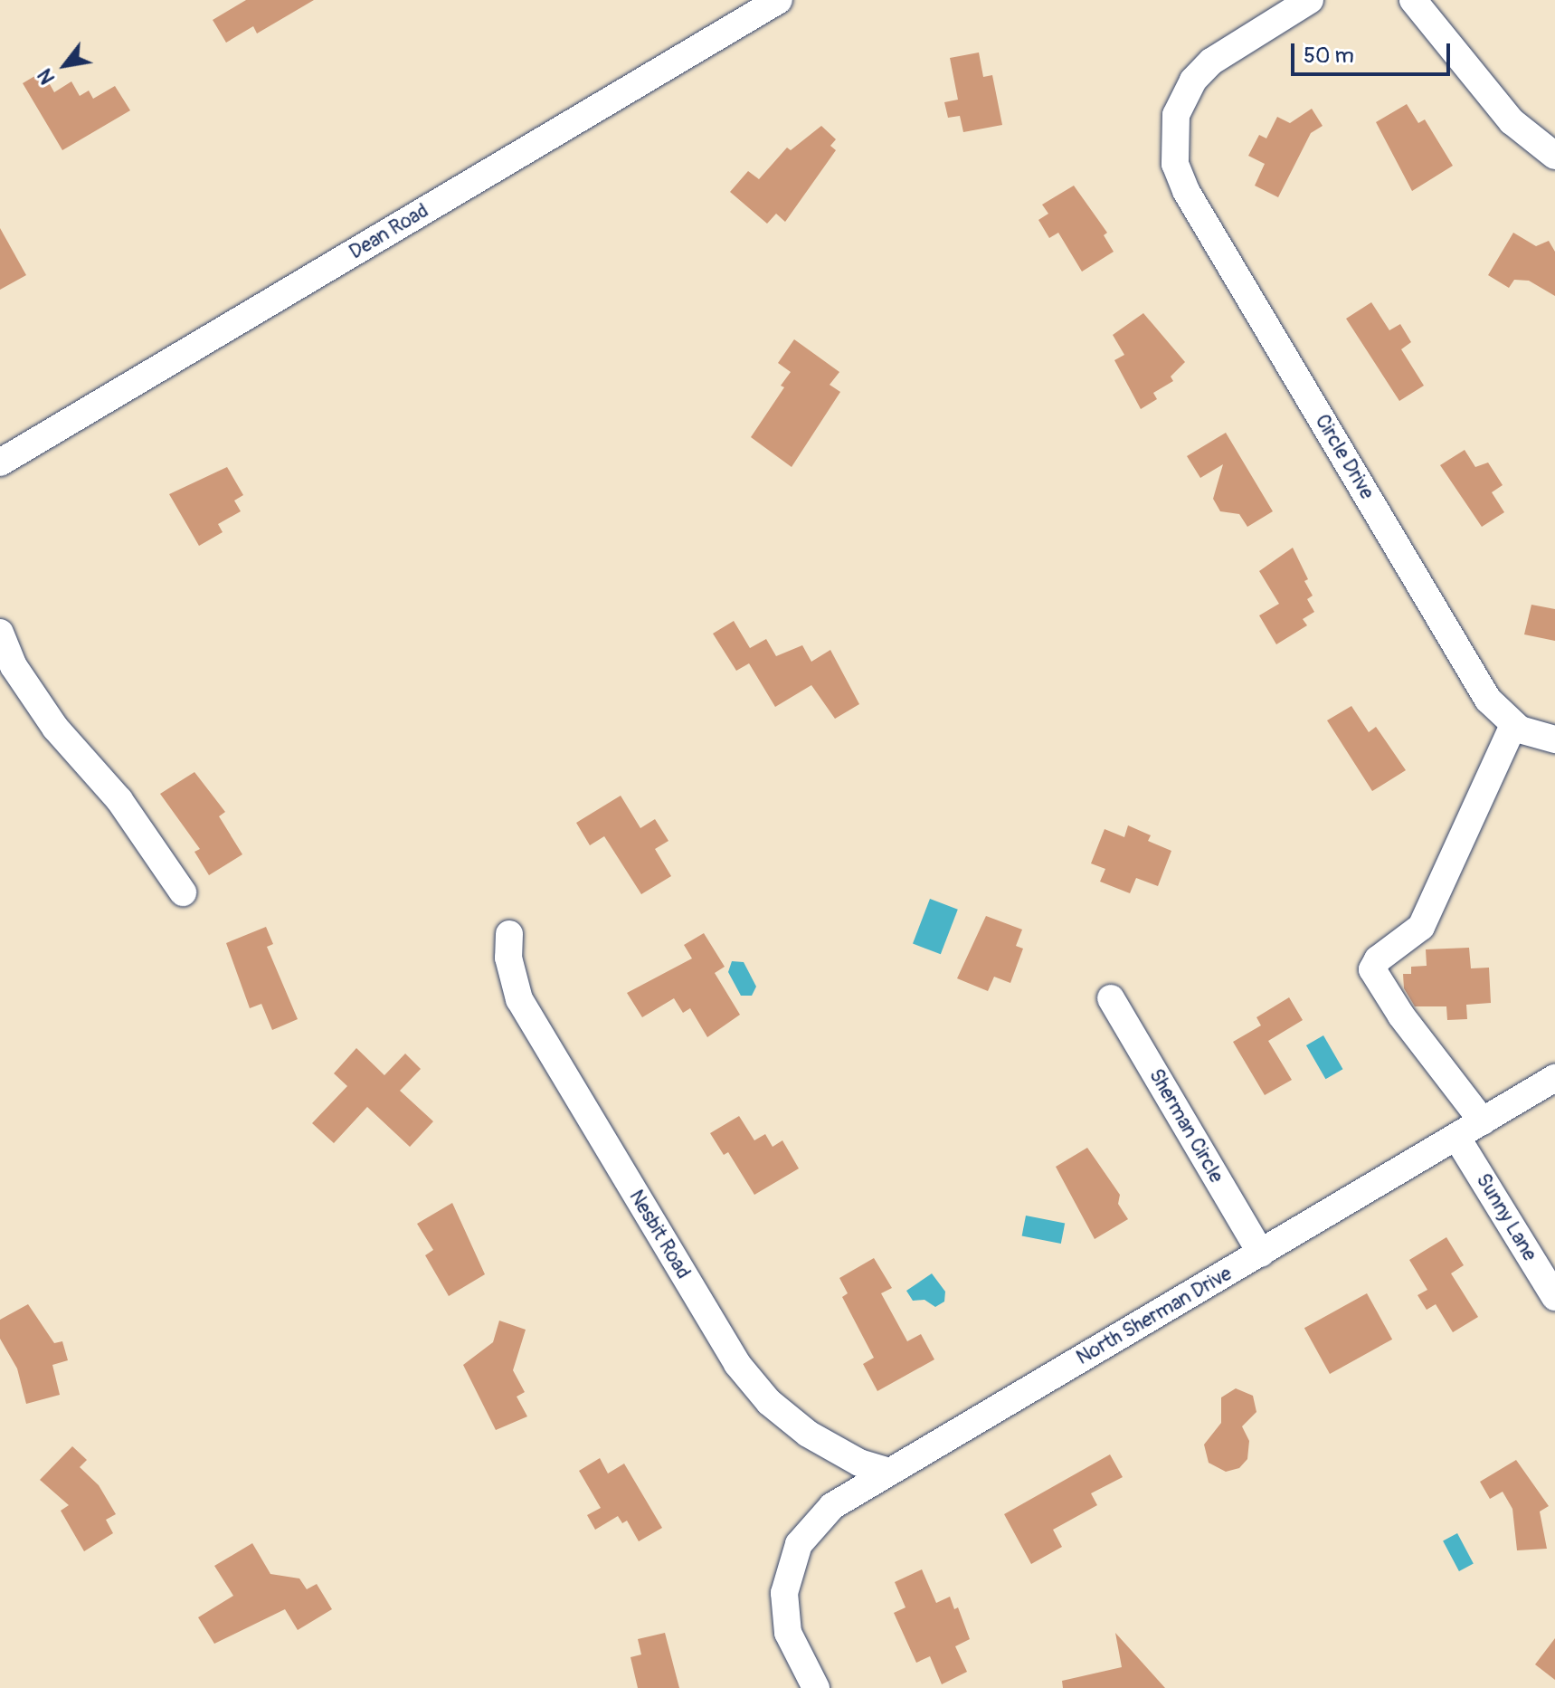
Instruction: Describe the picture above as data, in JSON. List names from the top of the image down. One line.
{"streets":{"street":["Dean Road","Circle Drive","Sherman Circle","Sunny Lane","Nesbit Road","North Sherman Drive"]},"crossings":[["Sherman Circle","North Sherman Drive"],["Sunny Lane","North Sherman Drive"],["Nesbit Road","North Sherman Drive"]],"scale_bar":"50 m","north":"bottom left"}
